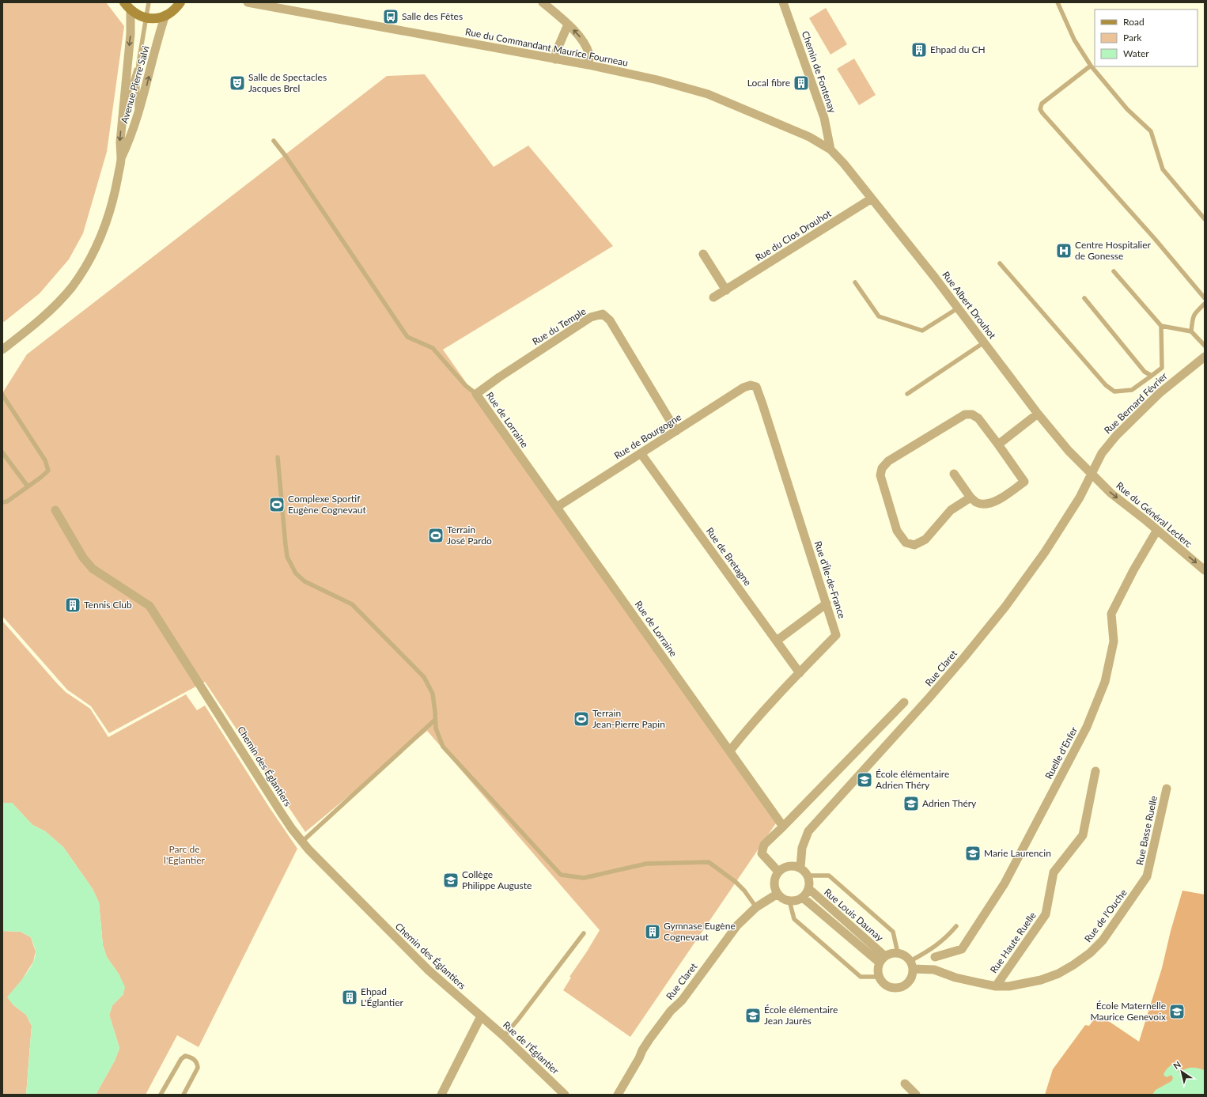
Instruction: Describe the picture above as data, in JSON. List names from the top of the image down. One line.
{"streets":{"street":["Rue du Commandant Maurice Fourneau","Chemin de Fontenay","Avenue Pierre Salvi","Rue du Clos Drouhot","Rue Albert Drouhot","Rue du Temple","Rue Bernard Février","Rue de Lorraine","Rue de Bourgogne","Rue du Général Leclerc","Rue de Bretagne","Rue d'Île-de-France","Rue Claret","Ruelle d'Enfer","Chemin des Églantiers","Rue Basse Ruelle","Rue Louis Daunay","Rue de l'Ouche","Rue Haute Ruelle","Rue de l'Églantier"]},"crossings":[["Rue du Commandant Maurice Fourneau","Chemin de Fontenay"],["Rue du Commandant Maurice Fourneau","Rue Albert Drouhot"],["Chemin de Fontenay","Rue Albert Drouhot"],["Rue du Clos Drouhot","Rue Albert Drouhot"],["Rue Albert Drouhot","Rue Bernard Février"],["Rue Albert Drouhot","Rue du Général Leclerc"],["Rue Albert Drouhot","Rue Claret"],["Rue du Temple","Rue de Lorraine"],["Rue du Temple","Rue de Bourgogne"],["Rue Bernard Février","Rue du Général Leclerc"],["Rue Bernard Février","Rue Claret"],["Rue de Lorraine","Rue de Bourgogne"],["Rue de Lorraine","Rue d'Île-de-France"],["Rue de Bourgogne","Rue de Bretagne"],["Rue de Bourgogne","Rue d'Île-de-France"],["Rue du Général Leclerc","Rue Claret"],["Rue du Général Leclerc","Ruelle d'Enfer"],["Rue de Bretagne","Rue d'Île-de-France"],["Rue Claret","Rue Louis Daunay"],["Chemin des Églantiers","Rue de l'Églantier"],["Rue Basse Ruelle","Rue de l'Ouche"],["Rue Louis Daunay","Rue de l'Ouche"],["Rue de l'Ouche","Rue Haute Ruelle"]],"one_way":["Rue du Général Leclerc"],"parks":["Parc de l'Eglantier"],"places":{"bus stop":["Salle des Fêtes"],"building":["Ehpad du CH","Local fibre","Tennis Club","Gymnase Eugène Cognevaut","Ehpad L'Églantier"],"theatre":["Salle de Spectacles Jacques Brel"],"hospital":["Centre Hospitalier de Gonesse"],"sports":["Complexe Sportif Eugène Cognevaut","Terrain José Pardo","Terrain Jean-Pierre Papin"],"school or university":["École élémentaire Adrien Théry","Adrien Théry","Marie Laurencin","Collège Philippe Auguste","École Maternelle Maurice Genevoix","École élémentaire Jean Jaurès"]},"legend":["Road","Park","Water"],"north":"top left"}
